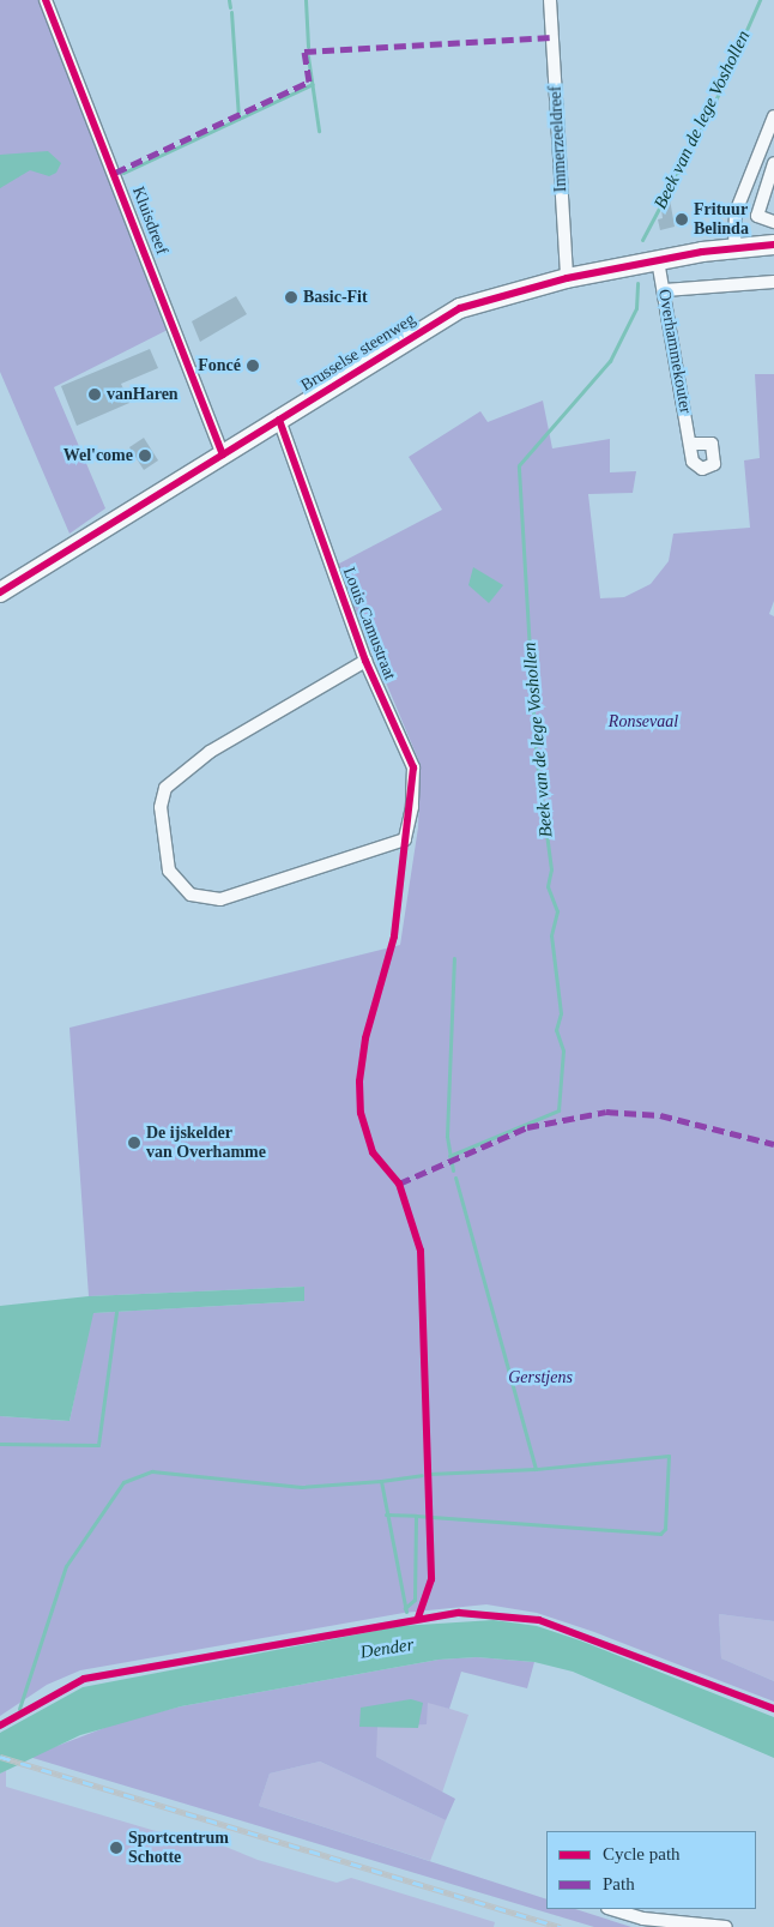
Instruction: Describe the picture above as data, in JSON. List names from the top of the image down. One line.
{"streets":{"main road":["Brusselse steenweg"],"street":["Immerzeeldreef","Kluisdreef","Overhammekouter","Louis Camustraat"]},"crossings":[["Immerzeeldreef","Brusselse steenweg"],["Kluisdreef","Brusselse steenweg"],["Overhammekouter","Brusselse steenweg"],["Brusselse steenweg","Louis Camustraat"]],"water":["Beek van de lege Voshollen","Dender"],"parks":["Ronsevaal","Gerstjens"],"places":["Frituur Belinda","Basic-Fit","Foncé","vanHaren","Wel'come","De ijskelder van Overhamme","Sportcentrum Schotte"],"legend":["Cycle path","Path"]}
